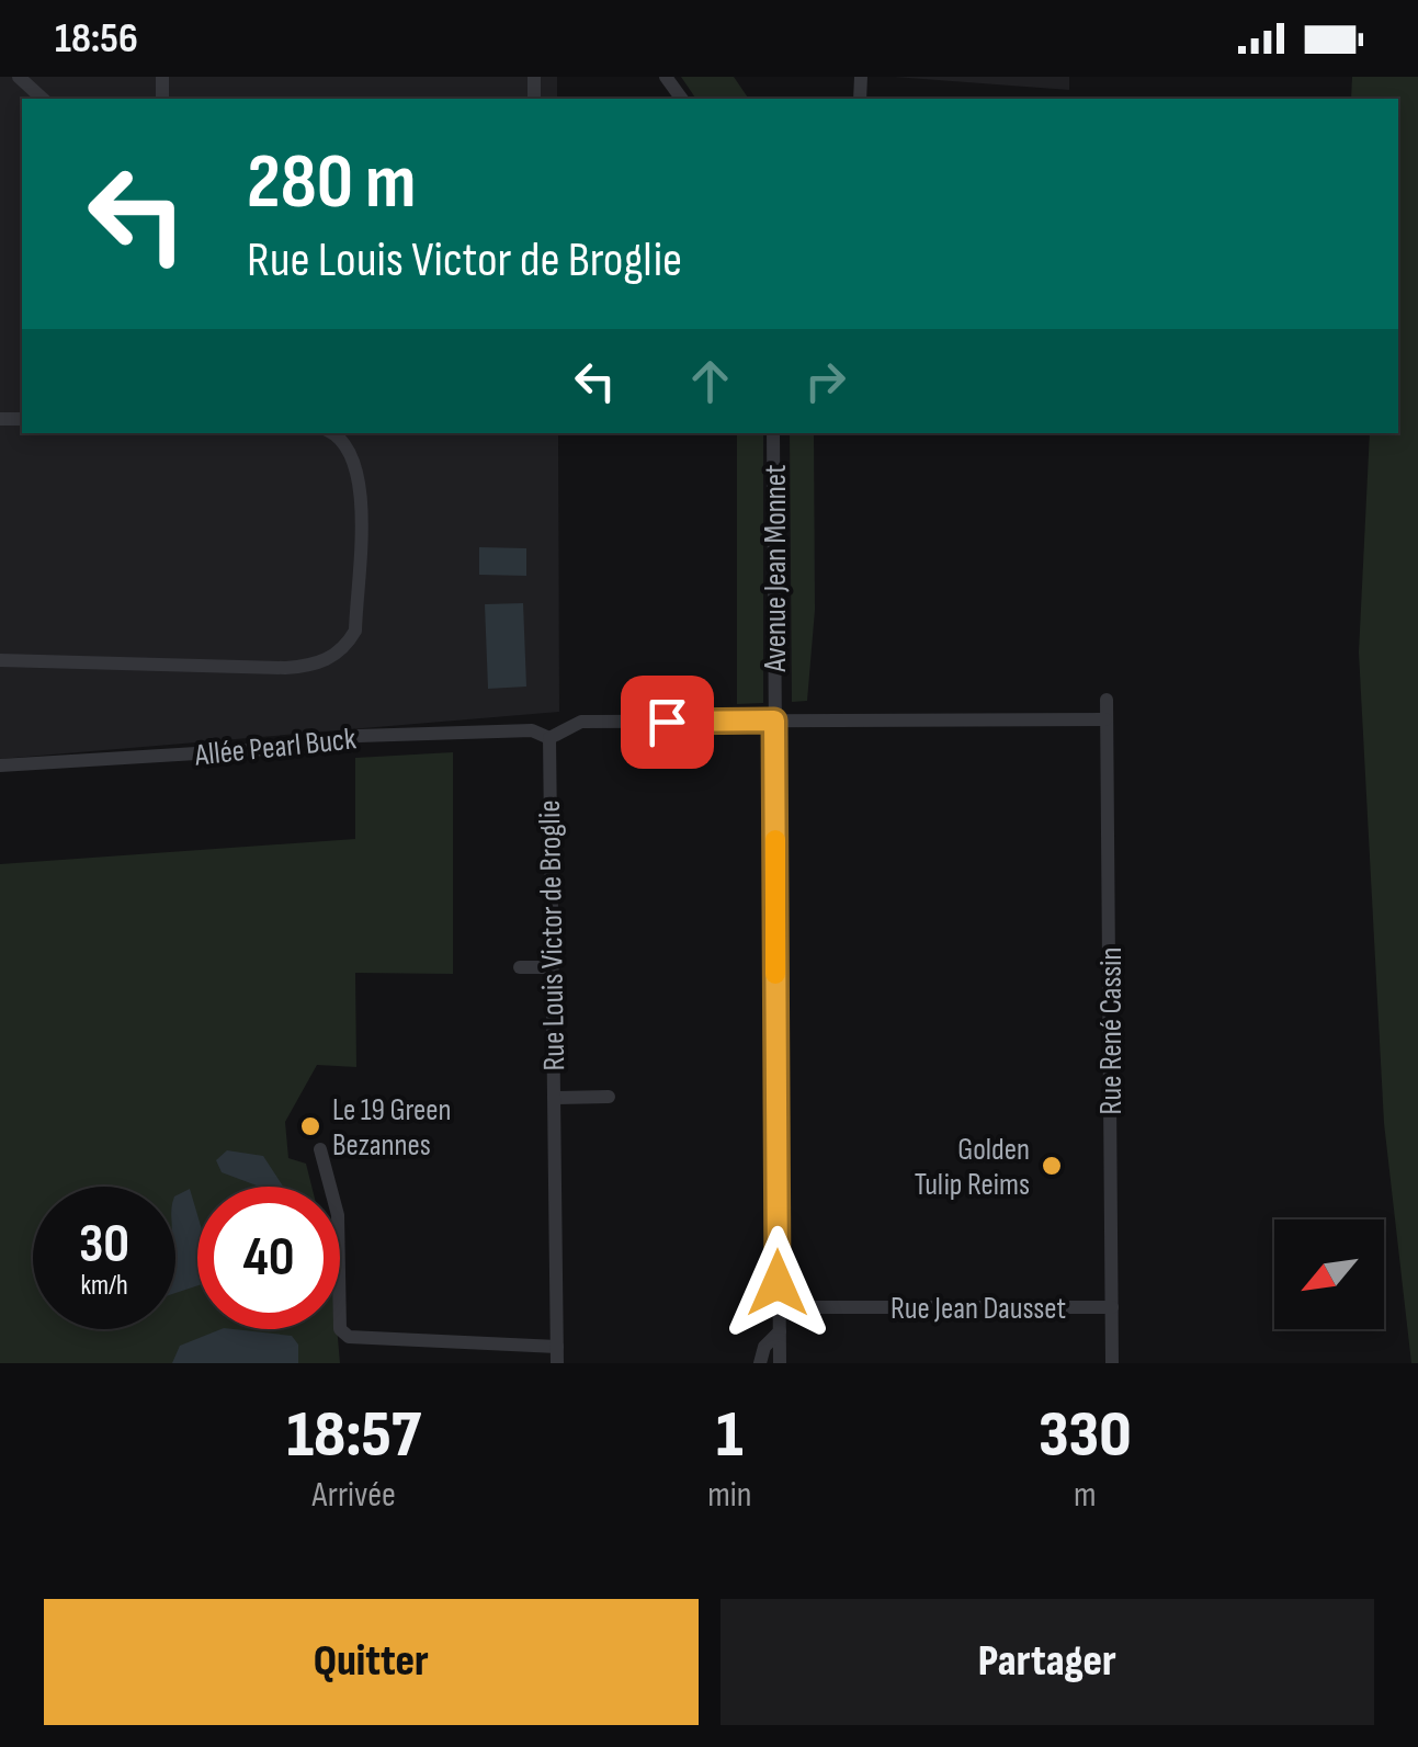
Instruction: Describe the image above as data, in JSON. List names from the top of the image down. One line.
{"streets":{"street":["Avenue Jean Monnet","Allée Pearl Buck","Rue Louis Victor de Broglie","Rue René Cassin","Rue Jean Dausset"]},"crossings":[["Avenue Jean Monnet","Rue Jean Dausset"],["Allée Pearl Buck","Rue Louis Victor de Broglie"],["Rue René Cassin","Rue Jean Dausset"]],"places":["Le 19 Green Bezannes","Golden Tulip Reims"],"north":"bottom left","page":{"status":"18:56","turn":["280 m","Rue Louis Victor de Broglie"],"speed":"30 km/h","limit":"40","eta":["18:57","Arrivée","1","min","330","m"],"buttons":["Quitter","Partager"]}}
